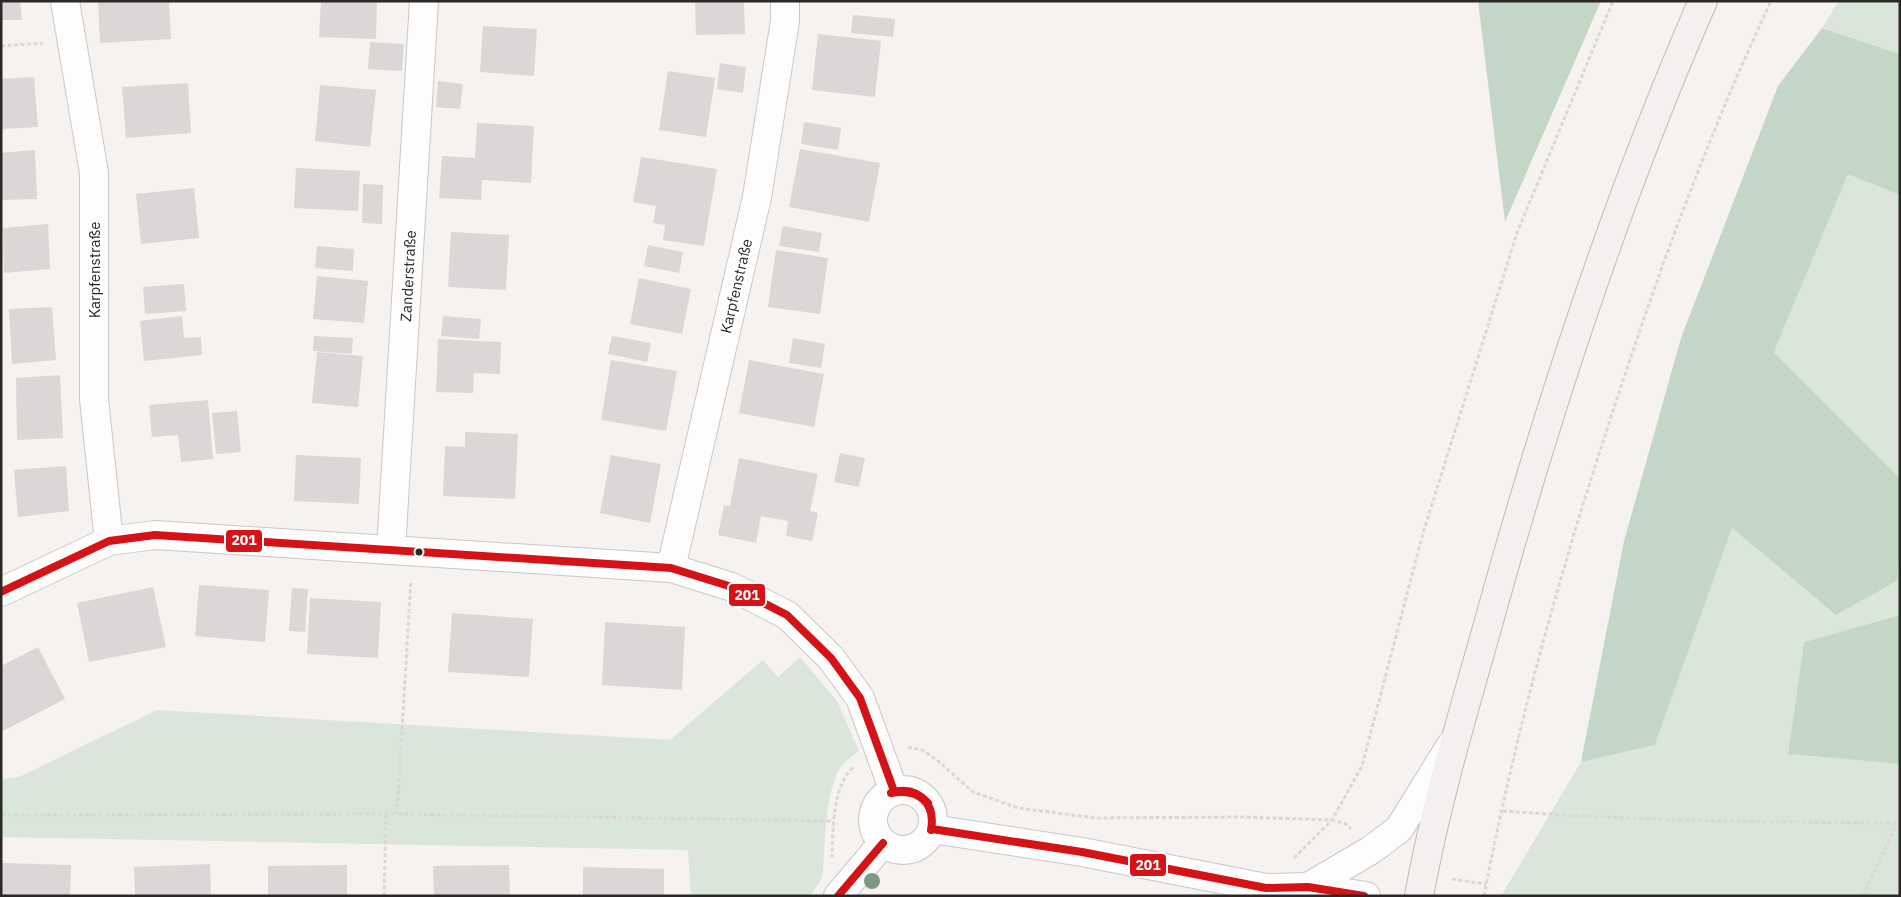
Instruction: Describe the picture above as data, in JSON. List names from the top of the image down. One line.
{"streets":{"street":["Karpfenstraße","Zanderstraße"]},"lines":["transit line 201"]}
